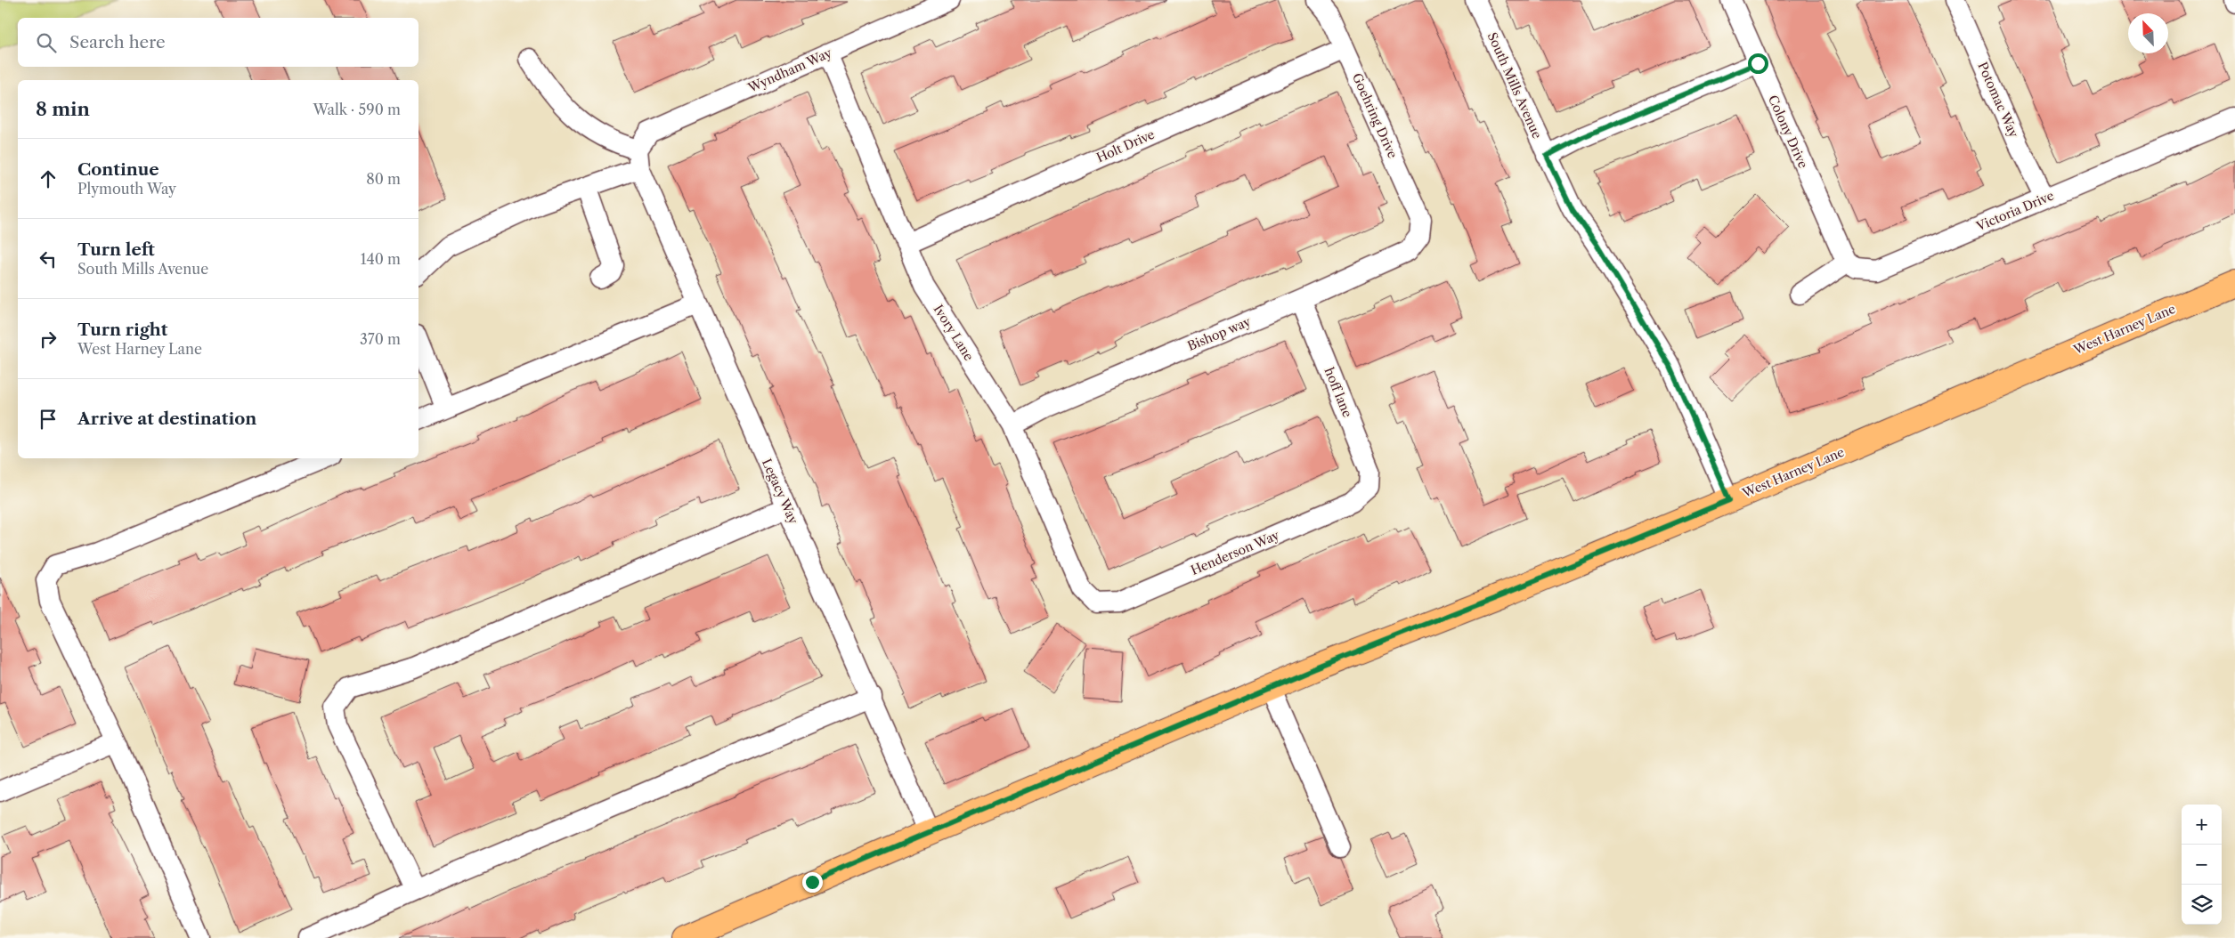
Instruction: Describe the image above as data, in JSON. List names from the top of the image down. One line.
{"streets":{"main road":["West Harney Lane"],"street":["Wyndham Way","South Mills Avenue","Potomac Way","Goehring Drive","Colony Drive","Holt Drive","Victoria Drive","Ivory Lane","Bishop way","hoff lane","Legacy Way","Henderson Way"]},"crossings":[["Wyndham Way","Ivory Lane"],["Wyndham Way","Legacy Way"],["South Mills Avenue","West Harney Lane"],["Potomac Way","Victoria Drive"],["Goehring Drive","Holt Drive"],["Goehring Drive","Bishop way"],["Colony Drive","Victoria Drive"],["Holt Drive","Ivory Lane"],["West Harney Lane","Legacy Way"],["Ivory Lane","Bishop way"],["Ivory Lane","Henderson Way"],["Bishop way","hoff lane"],["hoff lane","Henderson Way"]],"north":"top left","page":{"search":"Search here","heading":["8 min","Walk · 590 m"],"list":[["Continue","Plymouth Way","80 m"],["Turn left","South Mills Avenue","140 m"],["Turn right","West Harney Lane","370 m"],"Arrive at destination"],"map_buttons":["+","−"]}}
